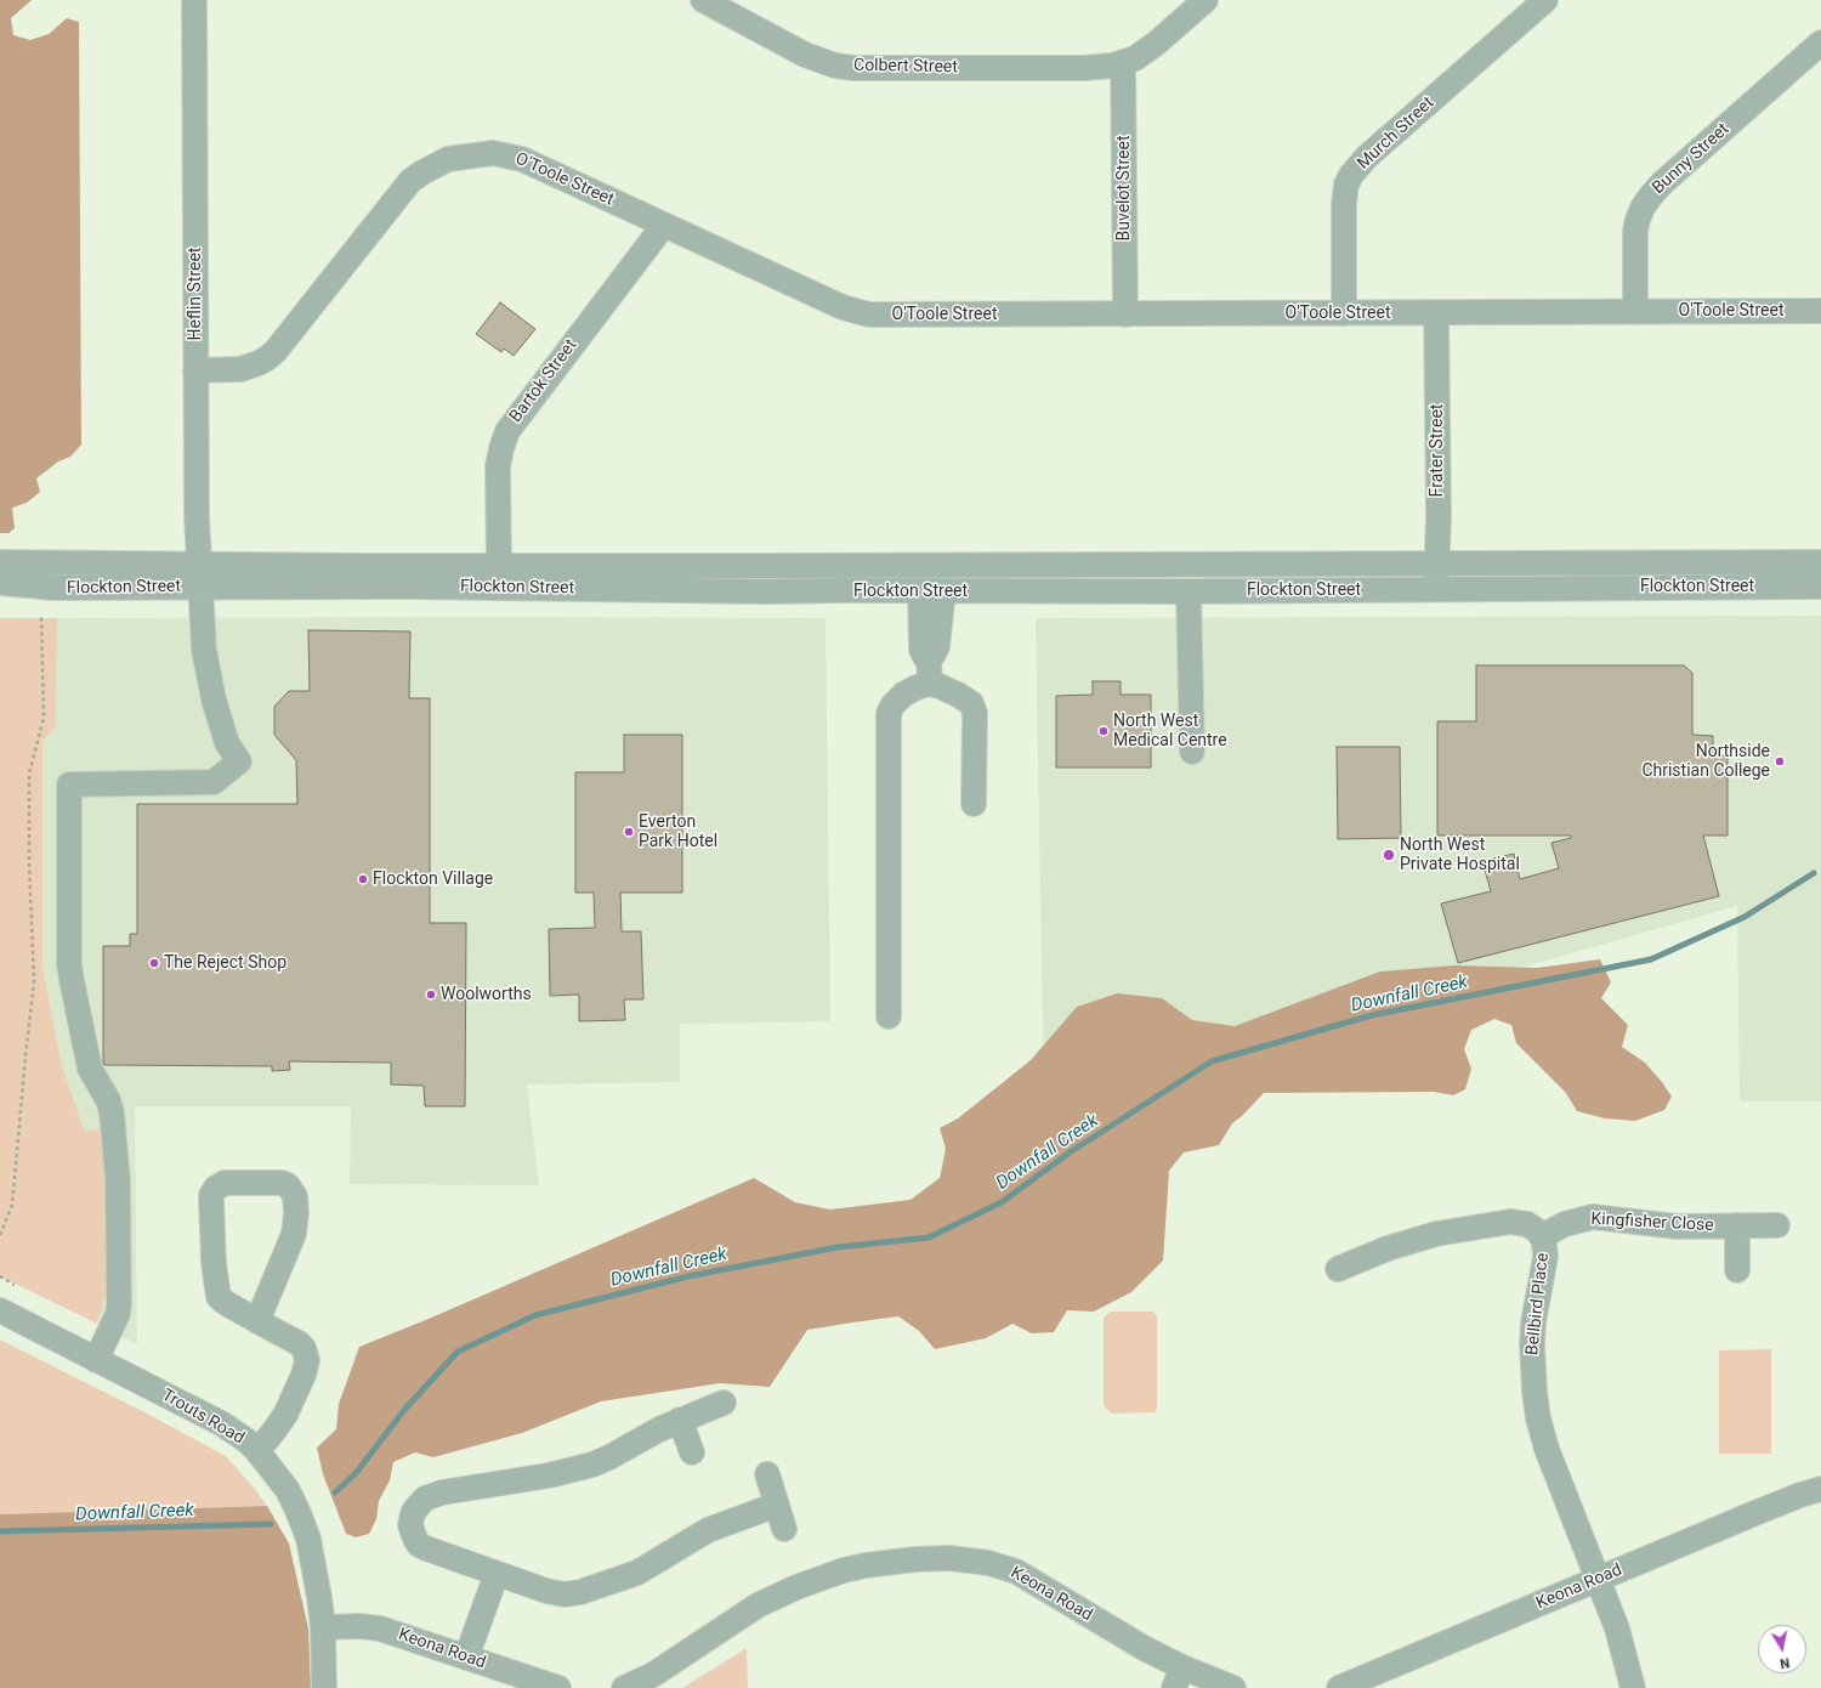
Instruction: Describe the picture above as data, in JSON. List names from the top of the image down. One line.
{"streets":{"street":["Colbert Street","Murch Street","Bunny Street","O'Toole Street","Buvelot Street","Heflin Street","Bartok Street","Frater Street","Flockton Street","Kingfisher Close","Bellbird Place","Trouts Road","Keona Road"]},"crossings":[["Colbert Street","Buvelot Street"],["Murch Street","O'Toole Street"],["Bunny Street","O'Toole Street"],["O'Toole Street","Buvelot Street"],["O'Toole Street","Heflin Street"],["O'Toole Street","Bartok Street"],["O'Toole Street","Frater Street"],["Heflin Street","Flockton Street"],["Heflin Street","Trouts Road"],["Bartok Street","Flockton Street"],["Frater Street","Flockton Street"],["Kingfisher Close","Bellbird Place"],["Bellbird Place","Keona Road"],["Trouts Road","Keona Road"]],"water":["Downfall Creek"],"places":["North West Medical Centre","Northside Christian College","Everton Park Hotel","North West Private Hospital","Flockton Village","The Reject Shop","Woolworths"],"north":"bottom"}
